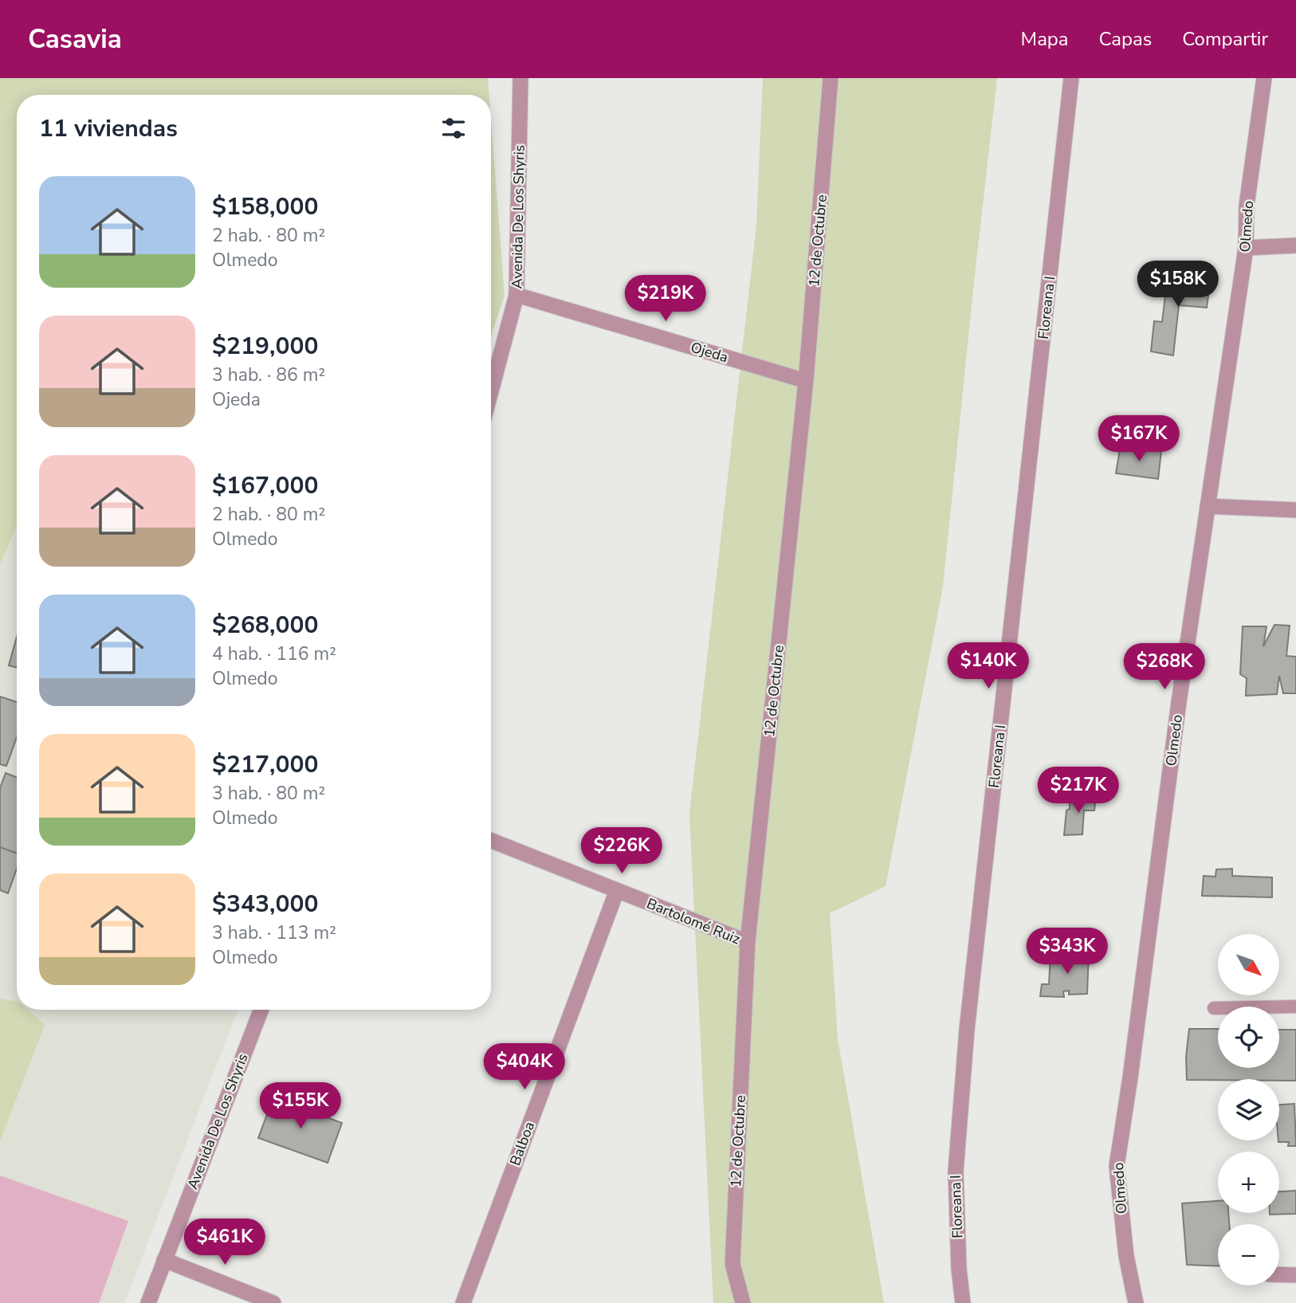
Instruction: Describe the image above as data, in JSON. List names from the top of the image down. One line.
{"streets":{"street":["Avenida De Los Shyris","Olmedo","12 de Octubre","Floreana I","Ojeda","Bartolomé Ruiz","Balboa"]},"crossings":[["Avenida De Los Shyris","Ojeda"],["12 de Octubre","Ojeda"],["12 de Octubre","Bartolomé Ruiz"],["Bartolomé Ruiz","Balboa"]],"north":"bottom right","page":{"header":"Casavia","nav":["Mapa","Capas","Compartir"],"heading":"11 viviendas","list":[{"name":"$158,000","note":"2 hab. · 80 m² · Olmedo"},{"name":"$219,000","note":"3 hab. · 86 m² · Ojeda"},{"name":"$167,000","note":"2 hab. · 80 m² · Olmedo"},{"name":"$268,000","note":"4 hab. · 116 m² · Olmedo"},{"name":"$217,000","note":"3 hab. · 80 m² · Olmedo"},{"name":"$343,000","note":"3 hab. · 113 m² · Olmedo"}],"price":["$158K","$219K","$167K","$140K","$268K","$217K","$226K","$343K","$404K","$155K","$461K"],"map_buttons":["+","−"]}}
